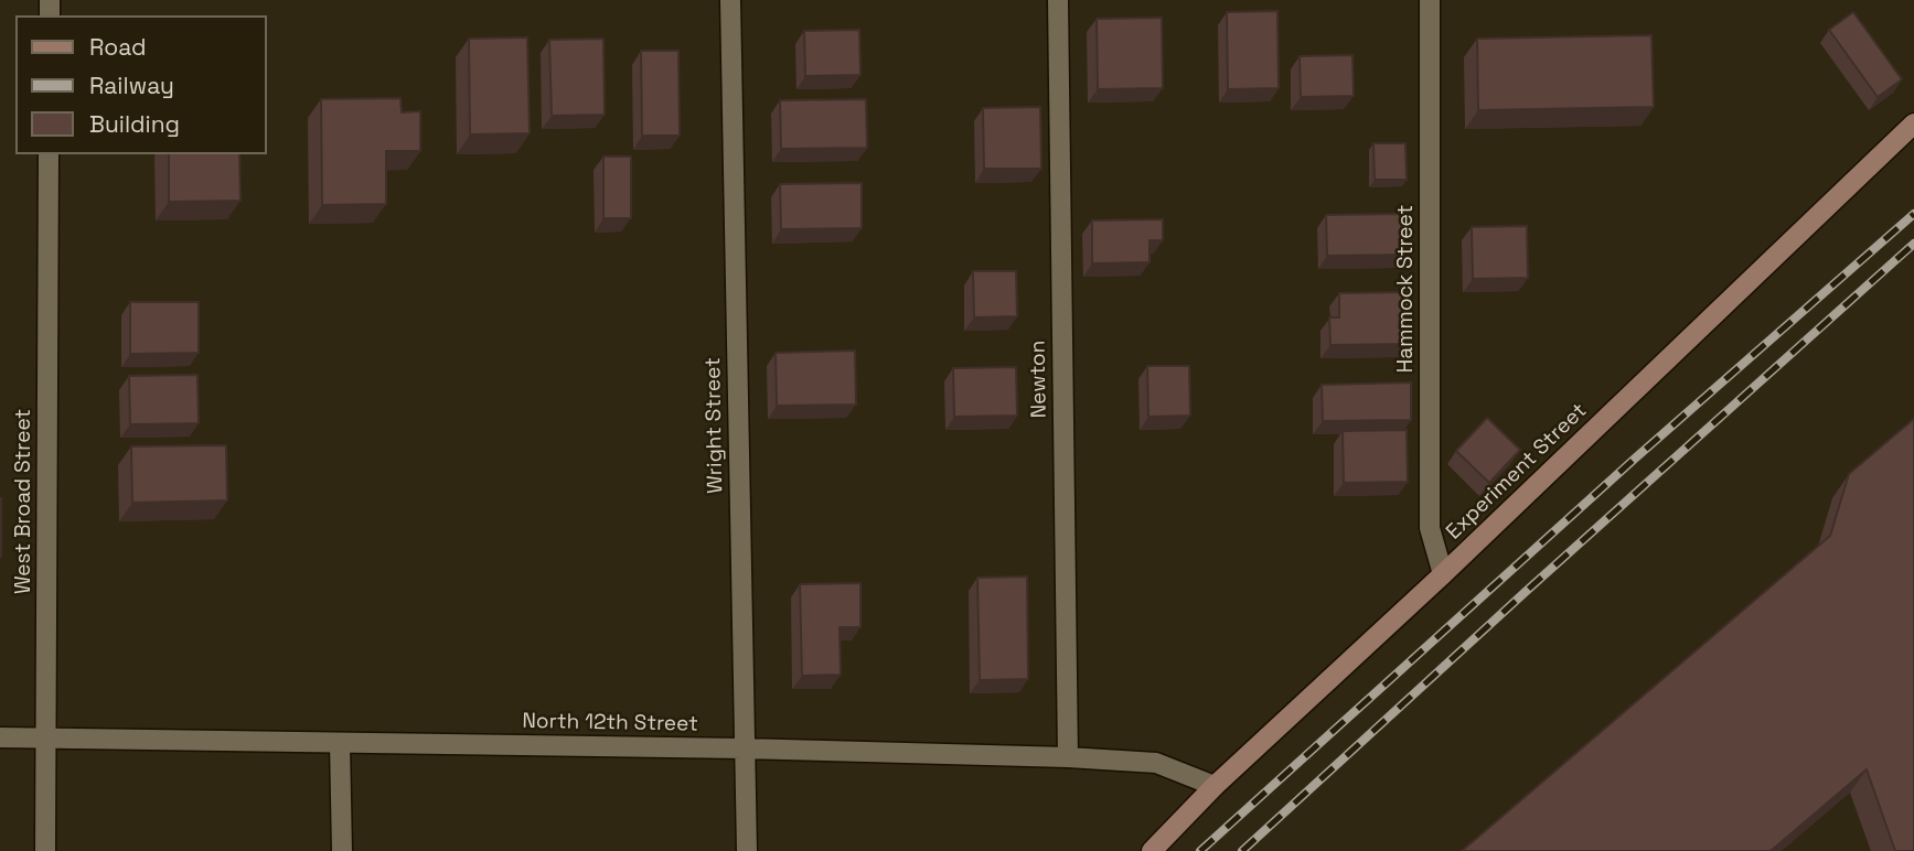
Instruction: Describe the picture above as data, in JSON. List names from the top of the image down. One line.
{"streets":{"main road":["Experiment Street"],"street":["Hammock Street","Newton","Wright Street","West Broad Street","North 12th Street"]},"crossings":[["Hammock Street","Experiment Street"],["Newton","North 12th Street"],["Wright Street","North 12th Street"],["Experiment Street","North 12th Street"],["West Broad Street","North 12th Street"]],"legend":["Road","Railway","Building"]}
